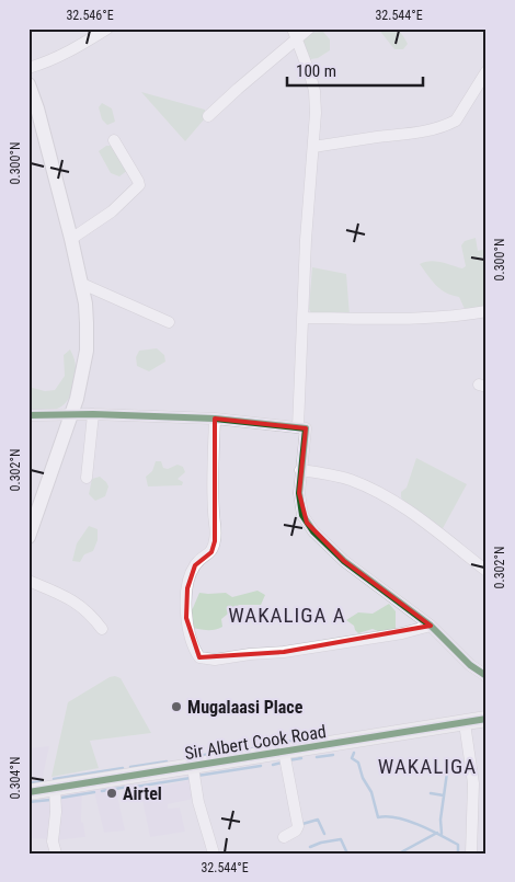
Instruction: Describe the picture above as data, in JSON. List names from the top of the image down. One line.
{"streets":{"main road":["Sir Albert Cook Road"]},"districts":["WAKALIGA A","WAKALIGA"],"places":["Mugalaasi Place","Airtel"],"scale_bar":"100 m","coordinates":["32.546°E","32.544°E","0.300°N","0.302°N","0.304°N"]}
